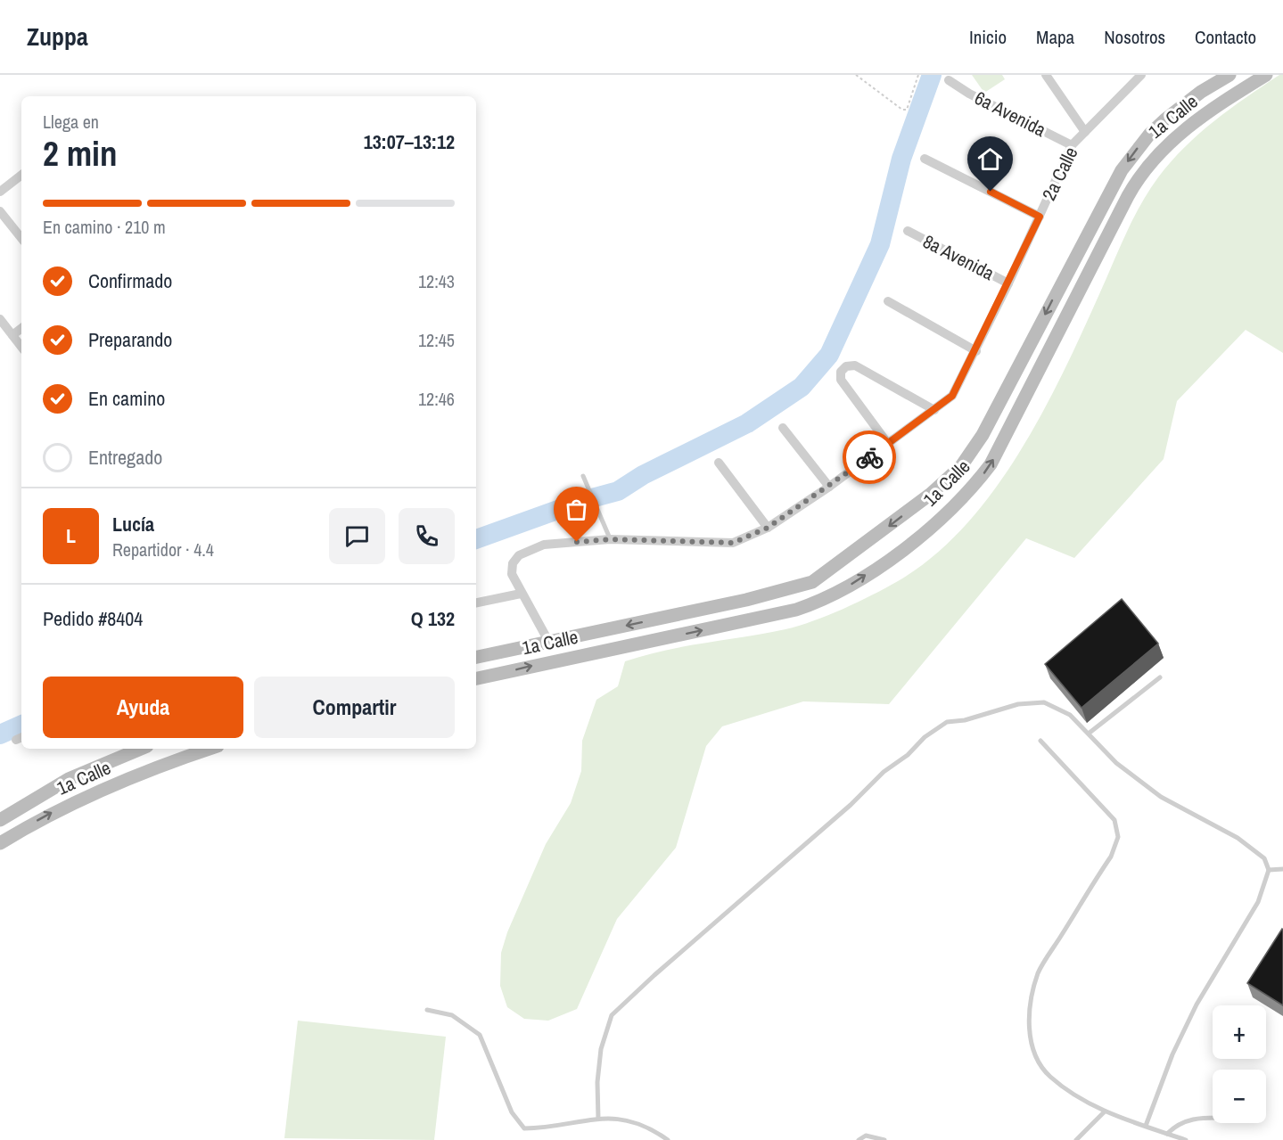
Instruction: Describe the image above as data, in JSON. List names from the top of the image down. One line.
{"streets":{"main road":["1a Calle"],"street":["6a Avenida","2a Calle","8a Avenida"]},"crossings":[["6a Avenida","2a Calle"],["2a Calle","8a Avenida"]],"page":{"header":"Zuppa","nav":["Inicio","Mapa","Nosotros","Contacto"],"heading":["2 min","Llega en","13:07–13:12"],"panel":["Lucía","Repartidor · 4.4","Pedido #8404","Q 132"],"bar":"En camino · 210 m","list":[["Confirmado","12:43"],["Preparando","12:45"],["En camino","12:46"],"Entregado"],"round":"L","buttons":["Ayuda","Compartir"],"map_buttons":["+","−"]}}
